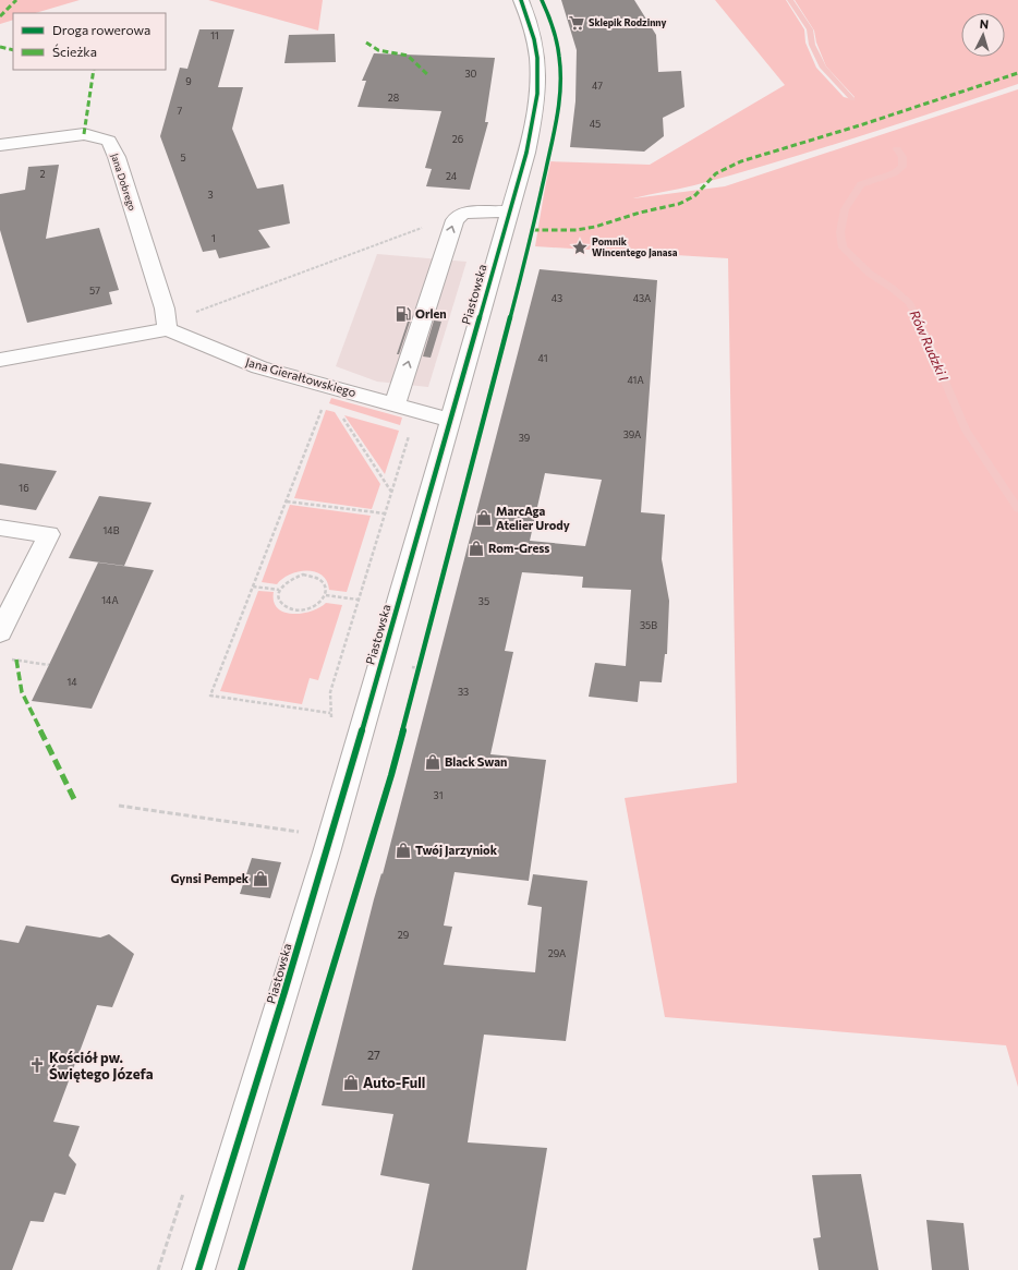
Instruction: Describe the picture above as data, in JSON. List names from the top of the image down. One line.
{"streets":{"street":["Jana Dobrego","Piastowska","Jana Gierałtowskiego"]},"crossings":[["Jana Dobrego","Jana Gierałtowskiego"],["Piastowska","Jana Gierałtowskiego"]],"water":["Rów Rudzki I"],"places":{"supermarket":["Sklepik Rodzinny"],"place":["Pomnik Wincentego Janasa"],"fuel station":["Orlen"],"shop":["MarcAga Atelier Urody","Rom-Gress","Black Swan","Twój Jarzyniok","Gynsi Pempek","Auto-Full"],"church":["Kościół pw. Świętego Józefa"]},"house_numbers":["11","30","9","47","28","7","45","26","5","2","24","3","1","57","43","43A","41","41A","39A","39","16","14B","14A","35","35B","14","33","31","29","29A","27"],"legend":["Droga rowerowa","Ścieżka"],"north":"top"}
